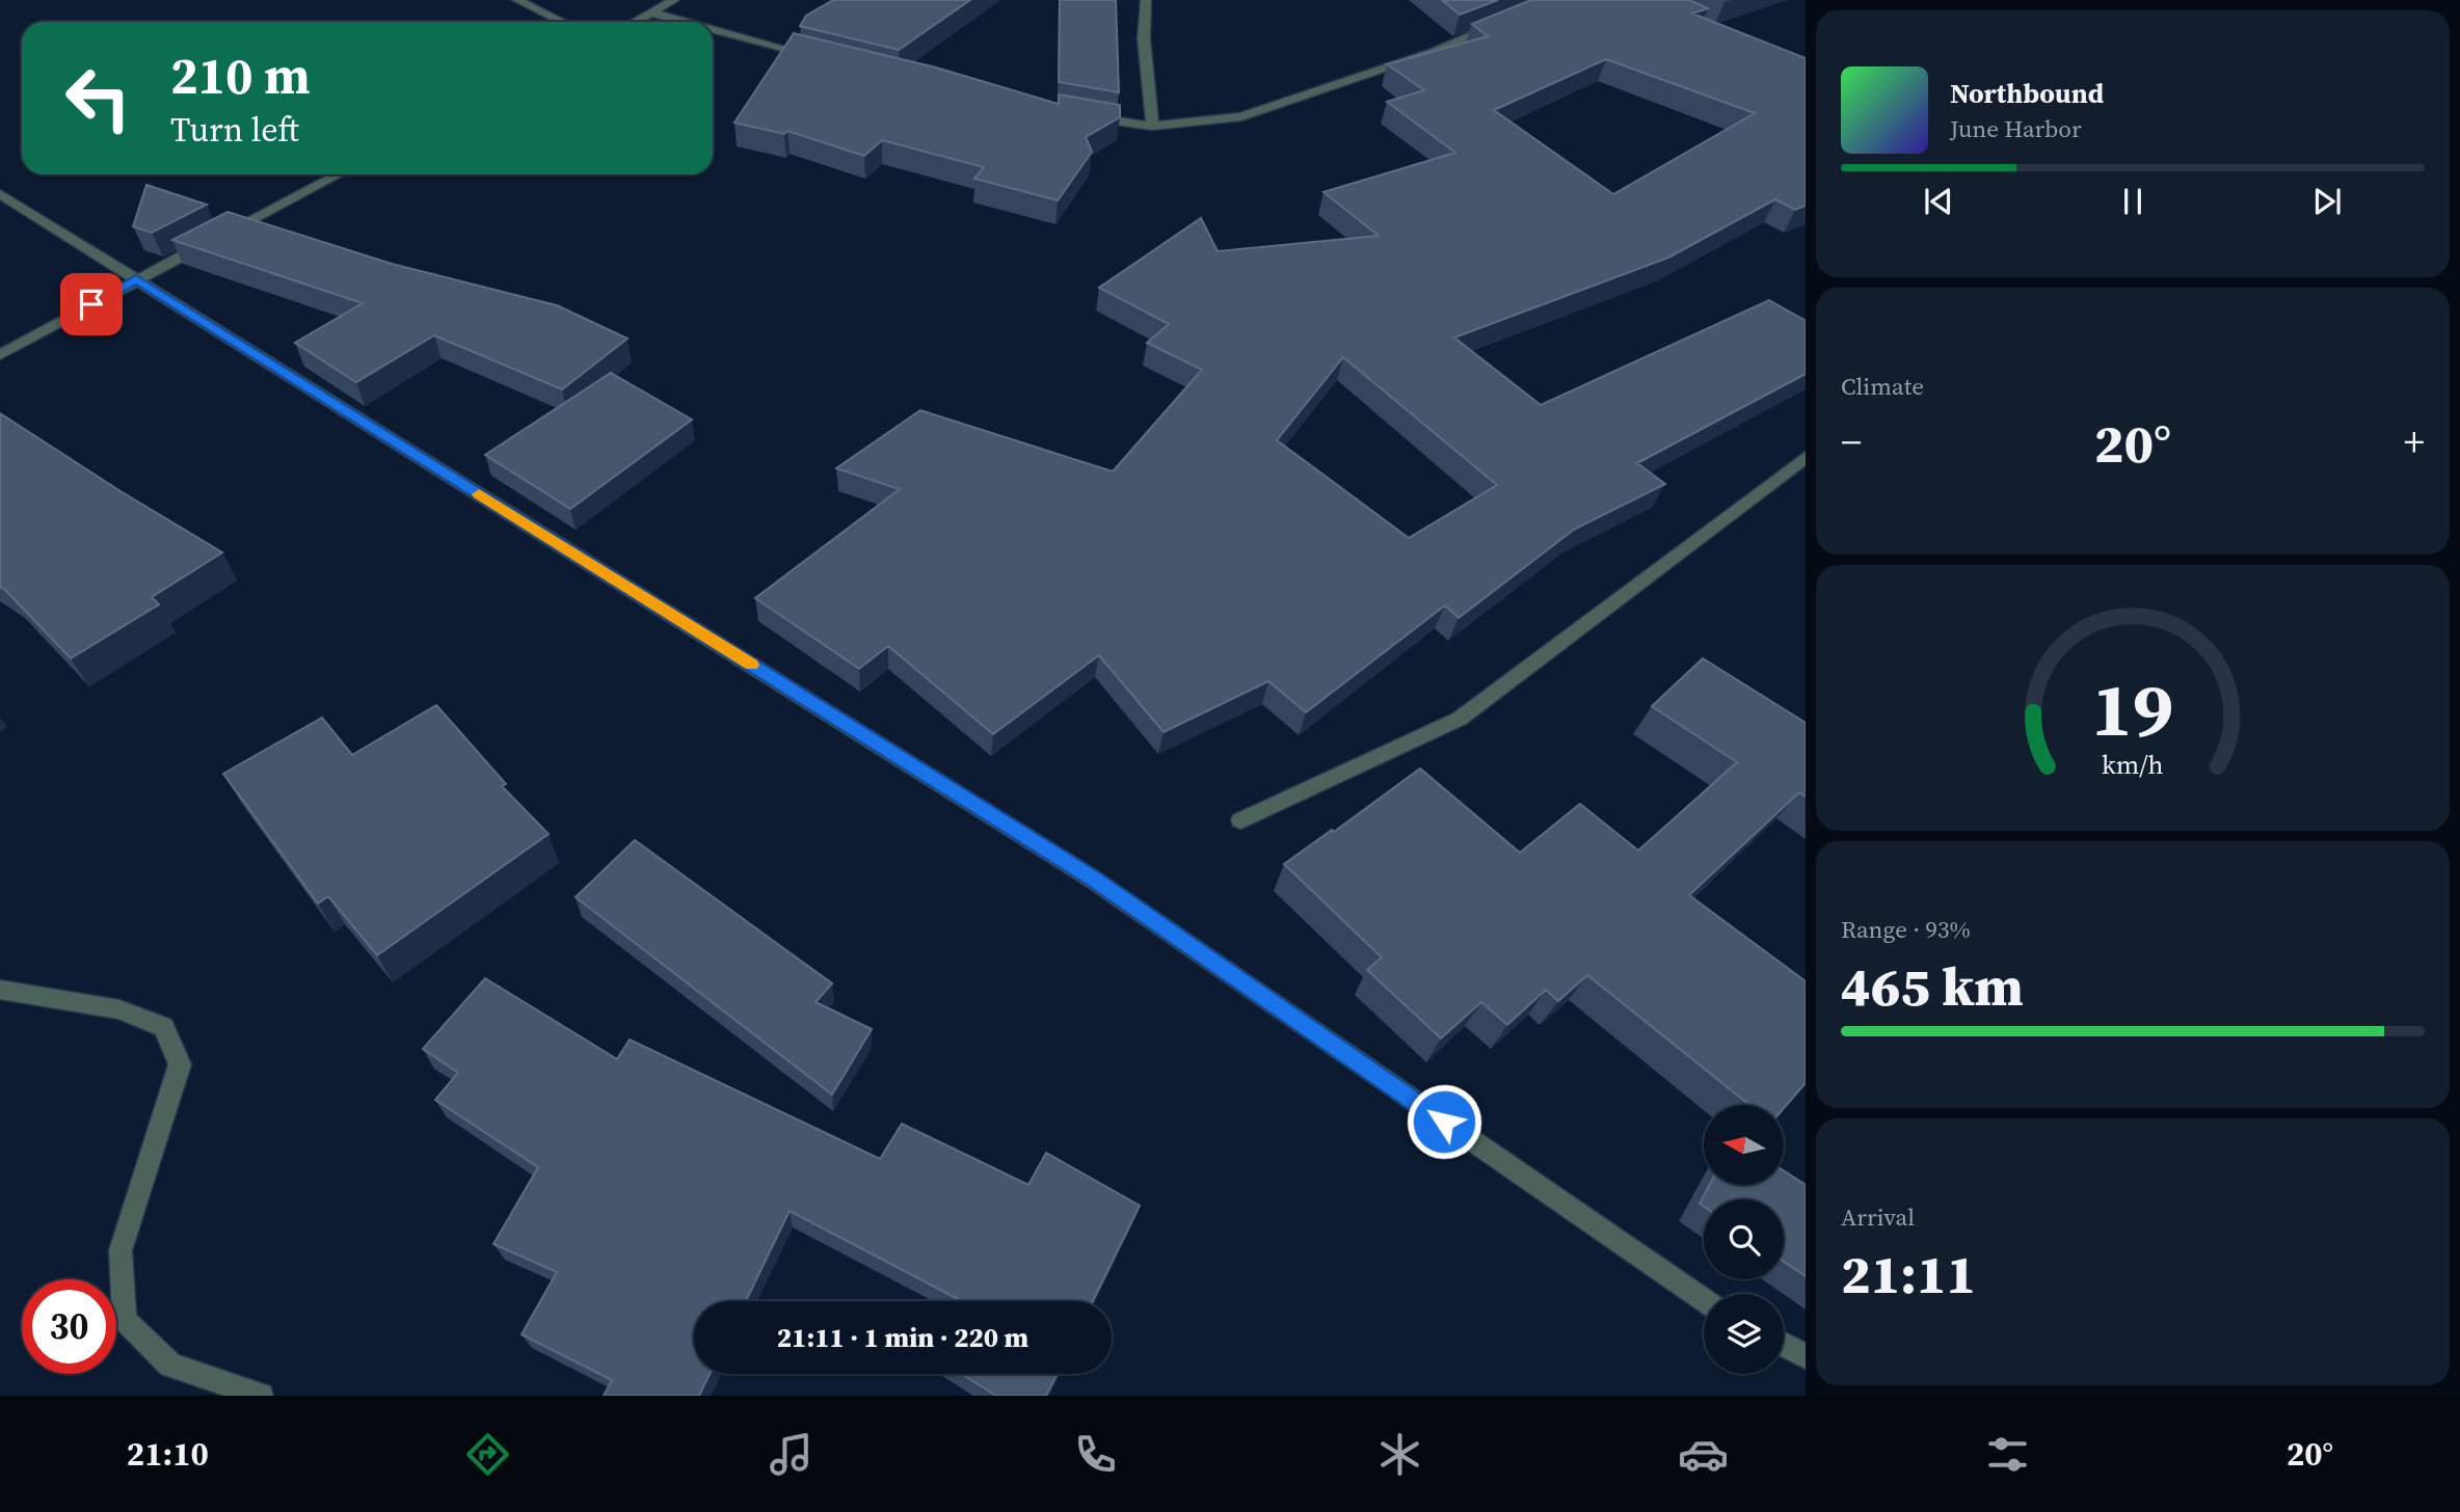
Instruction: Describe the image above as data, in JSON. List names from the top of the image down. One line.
{"north":"left","page":{"turn":["210 m","Turn left"],"song":["Northbound","June Harbor"],"tile":["Climate",["Range · 93%","465 km"],["Arrival","21:11"]],"heat":["−","20°","+"],"limit":"30","trip":"21:11 · 1 min · 220 m","tabs":["21:10","20°"],"gauge":["19","km/h"]}}
